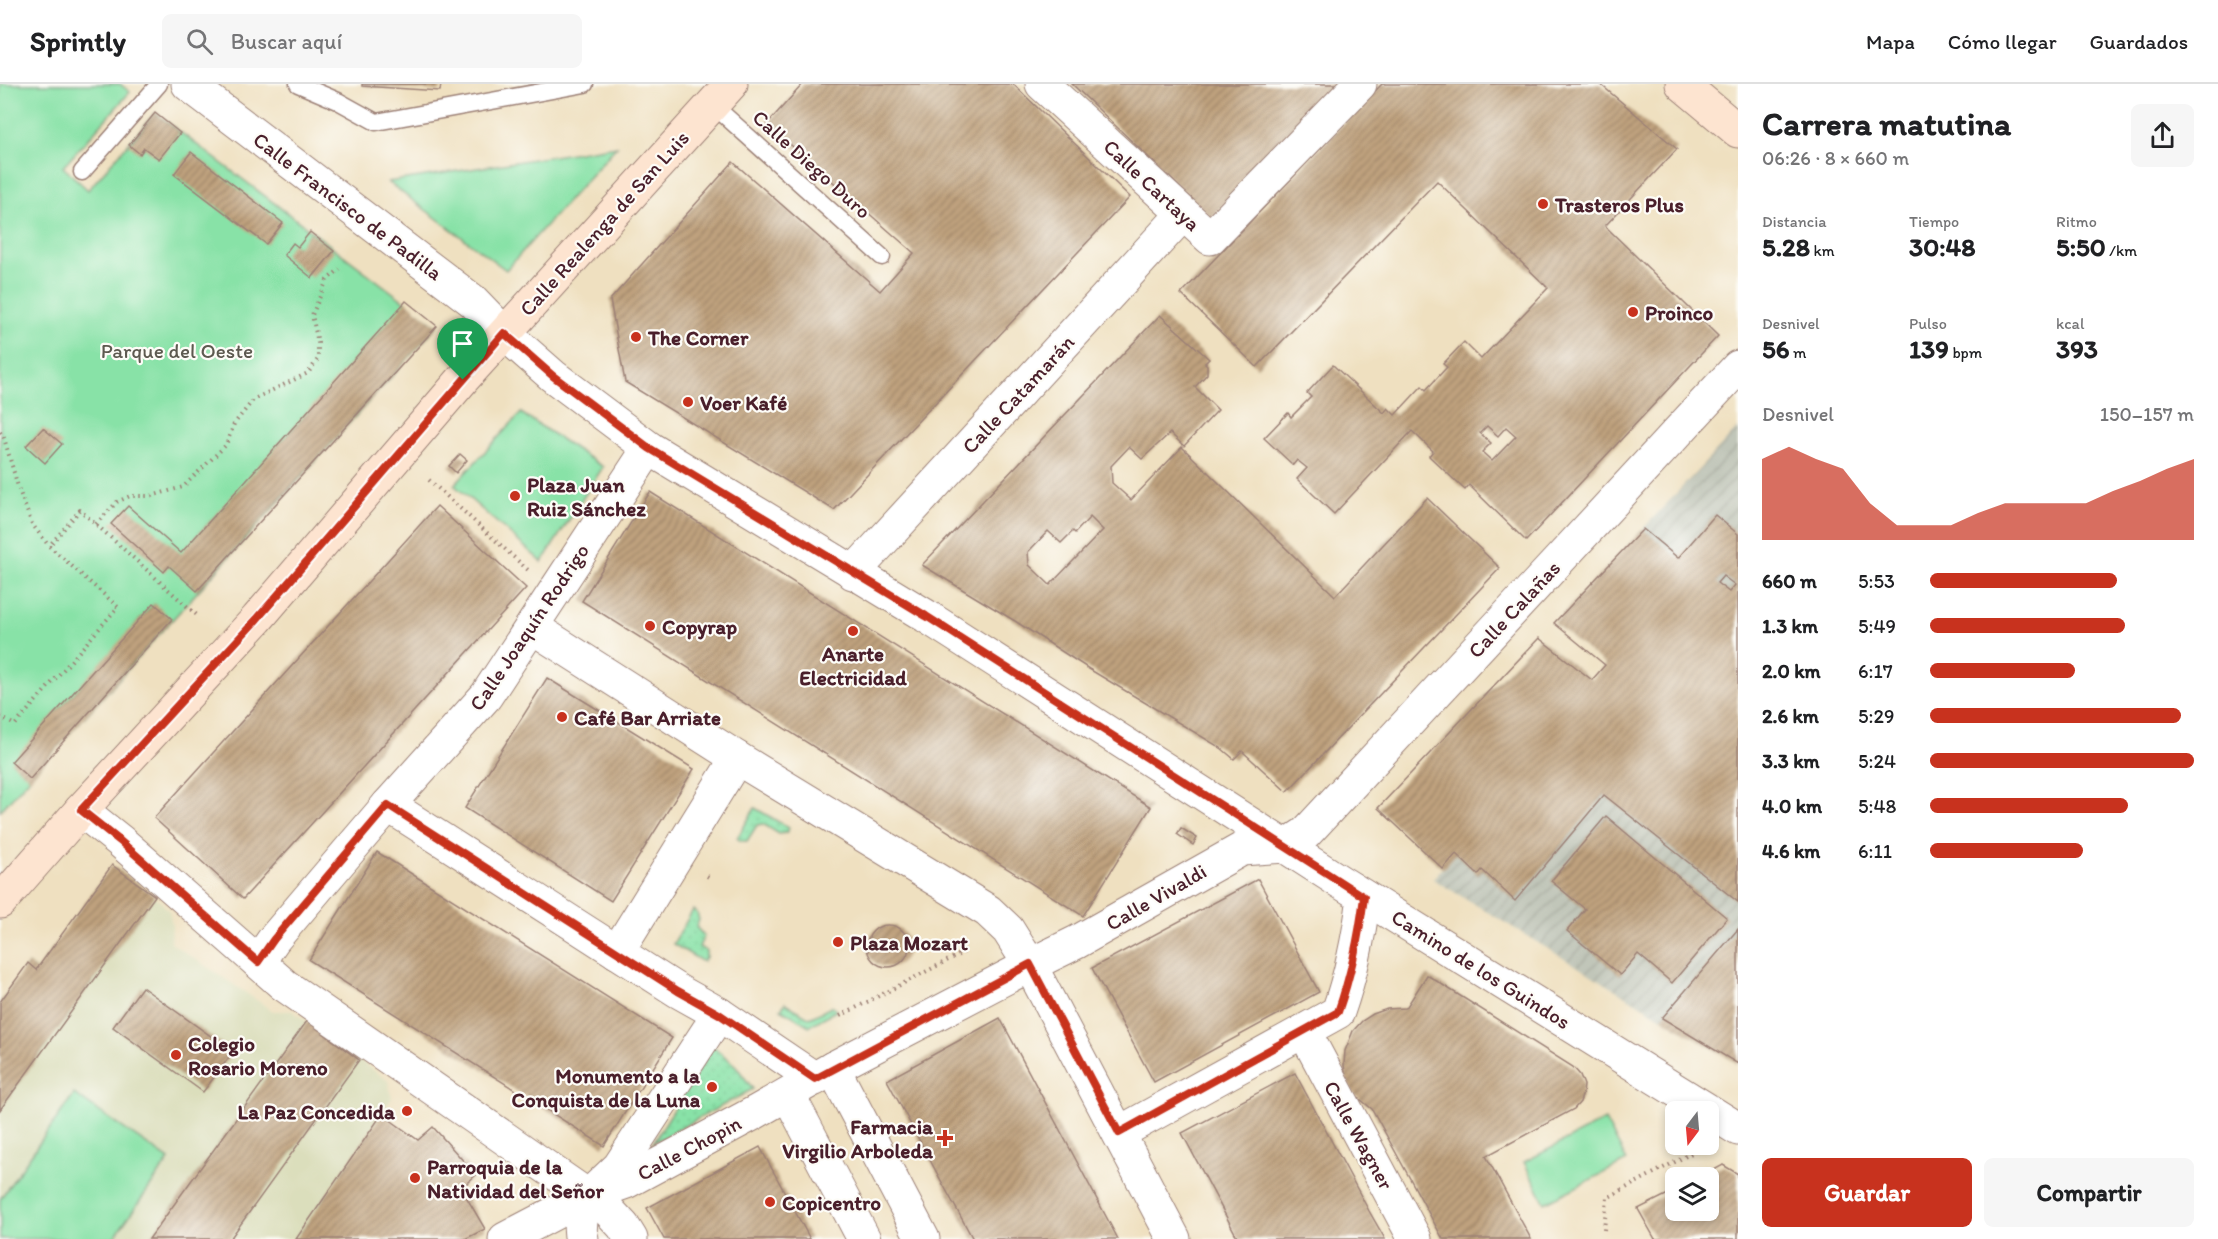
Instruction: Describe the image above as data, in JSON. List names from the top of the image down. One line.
{"streets":{"street":["Calle Cartaya","Calle Francisco de Padilla","Calle Realenga de San Luis","Calle Catamarán","Calle Calañas","Calle Joaquín Rodrigo","Calle Vivaldi","Camino de los Guindos","Calle Wagner","Calle Chopin"],"lane":["Calle Diego Duro"]},"crossings":[["Calle Diego Duro","Calle Realenga de San Luis"],["Calle Cartaya","Calle Catamarán"],["Calle Francisco de Padilla","Calle Realenga de San Luis"],["Calle Francisco de Padilla","Camino de los Guindos"],["Calle Realenga de San Luis","Camino de los Guindos"],["Calle Catamarán","Camino de los Guindos"],["Calle Calañas","Calle Vivaldi"],["Calle Calañas","Camino de los Guindos"],["Calle Joaquín Rodrigo","Camino de los Guindos"],["Calle Vivaldi","Camino de los Guindos"]],"parks":["Parque del Oeste"],"places":{"other":["Trasteros Plus","Proinco","The Corner","Voer Kafé","Plaza Juan Ruiz Sánchez","Copyrap","Anarte Electricidad","Café Bar Arriate","Plaza Mozart","Colegio Rosario Moreno","Monumento a la Conquista de la Luna","La Paz Concedida","Parroquia de la Natividad del Señor","Copicentro"],"health":["Farmacia Virgilio Arboleda"]},"north":"bottom","page":{"header":"Sprintly","search":"Buscar aquí","nav":["Mapa","Cómo llegar","Guardados"],"heading":["Carrera matutina","06:26 · 8 × 660 m"],"stats":[["Distancia","5.28 km"],["Tiempo","30:48"],["Ritmo","5:50 /km"],["Desnivel","56 m"],["Pulso","139 bpm"],["kcal","393"]],"chart":["Desnivel","150–157 m"],"list":[{"name":"660 m","note":"5:53"},{"name":"1.3 km","note":"5:49"},{"name":"2.0 km","note":"6:17"},{"name":"2.6 km","note":"5:29"},{"name":"3.3 km","note":"5:24"},{"name":"4.0 km","note":"5:48"},{"name":"4.6 km","note":"6:11"}],"buttons":["Guardar","Compartir"]}}
